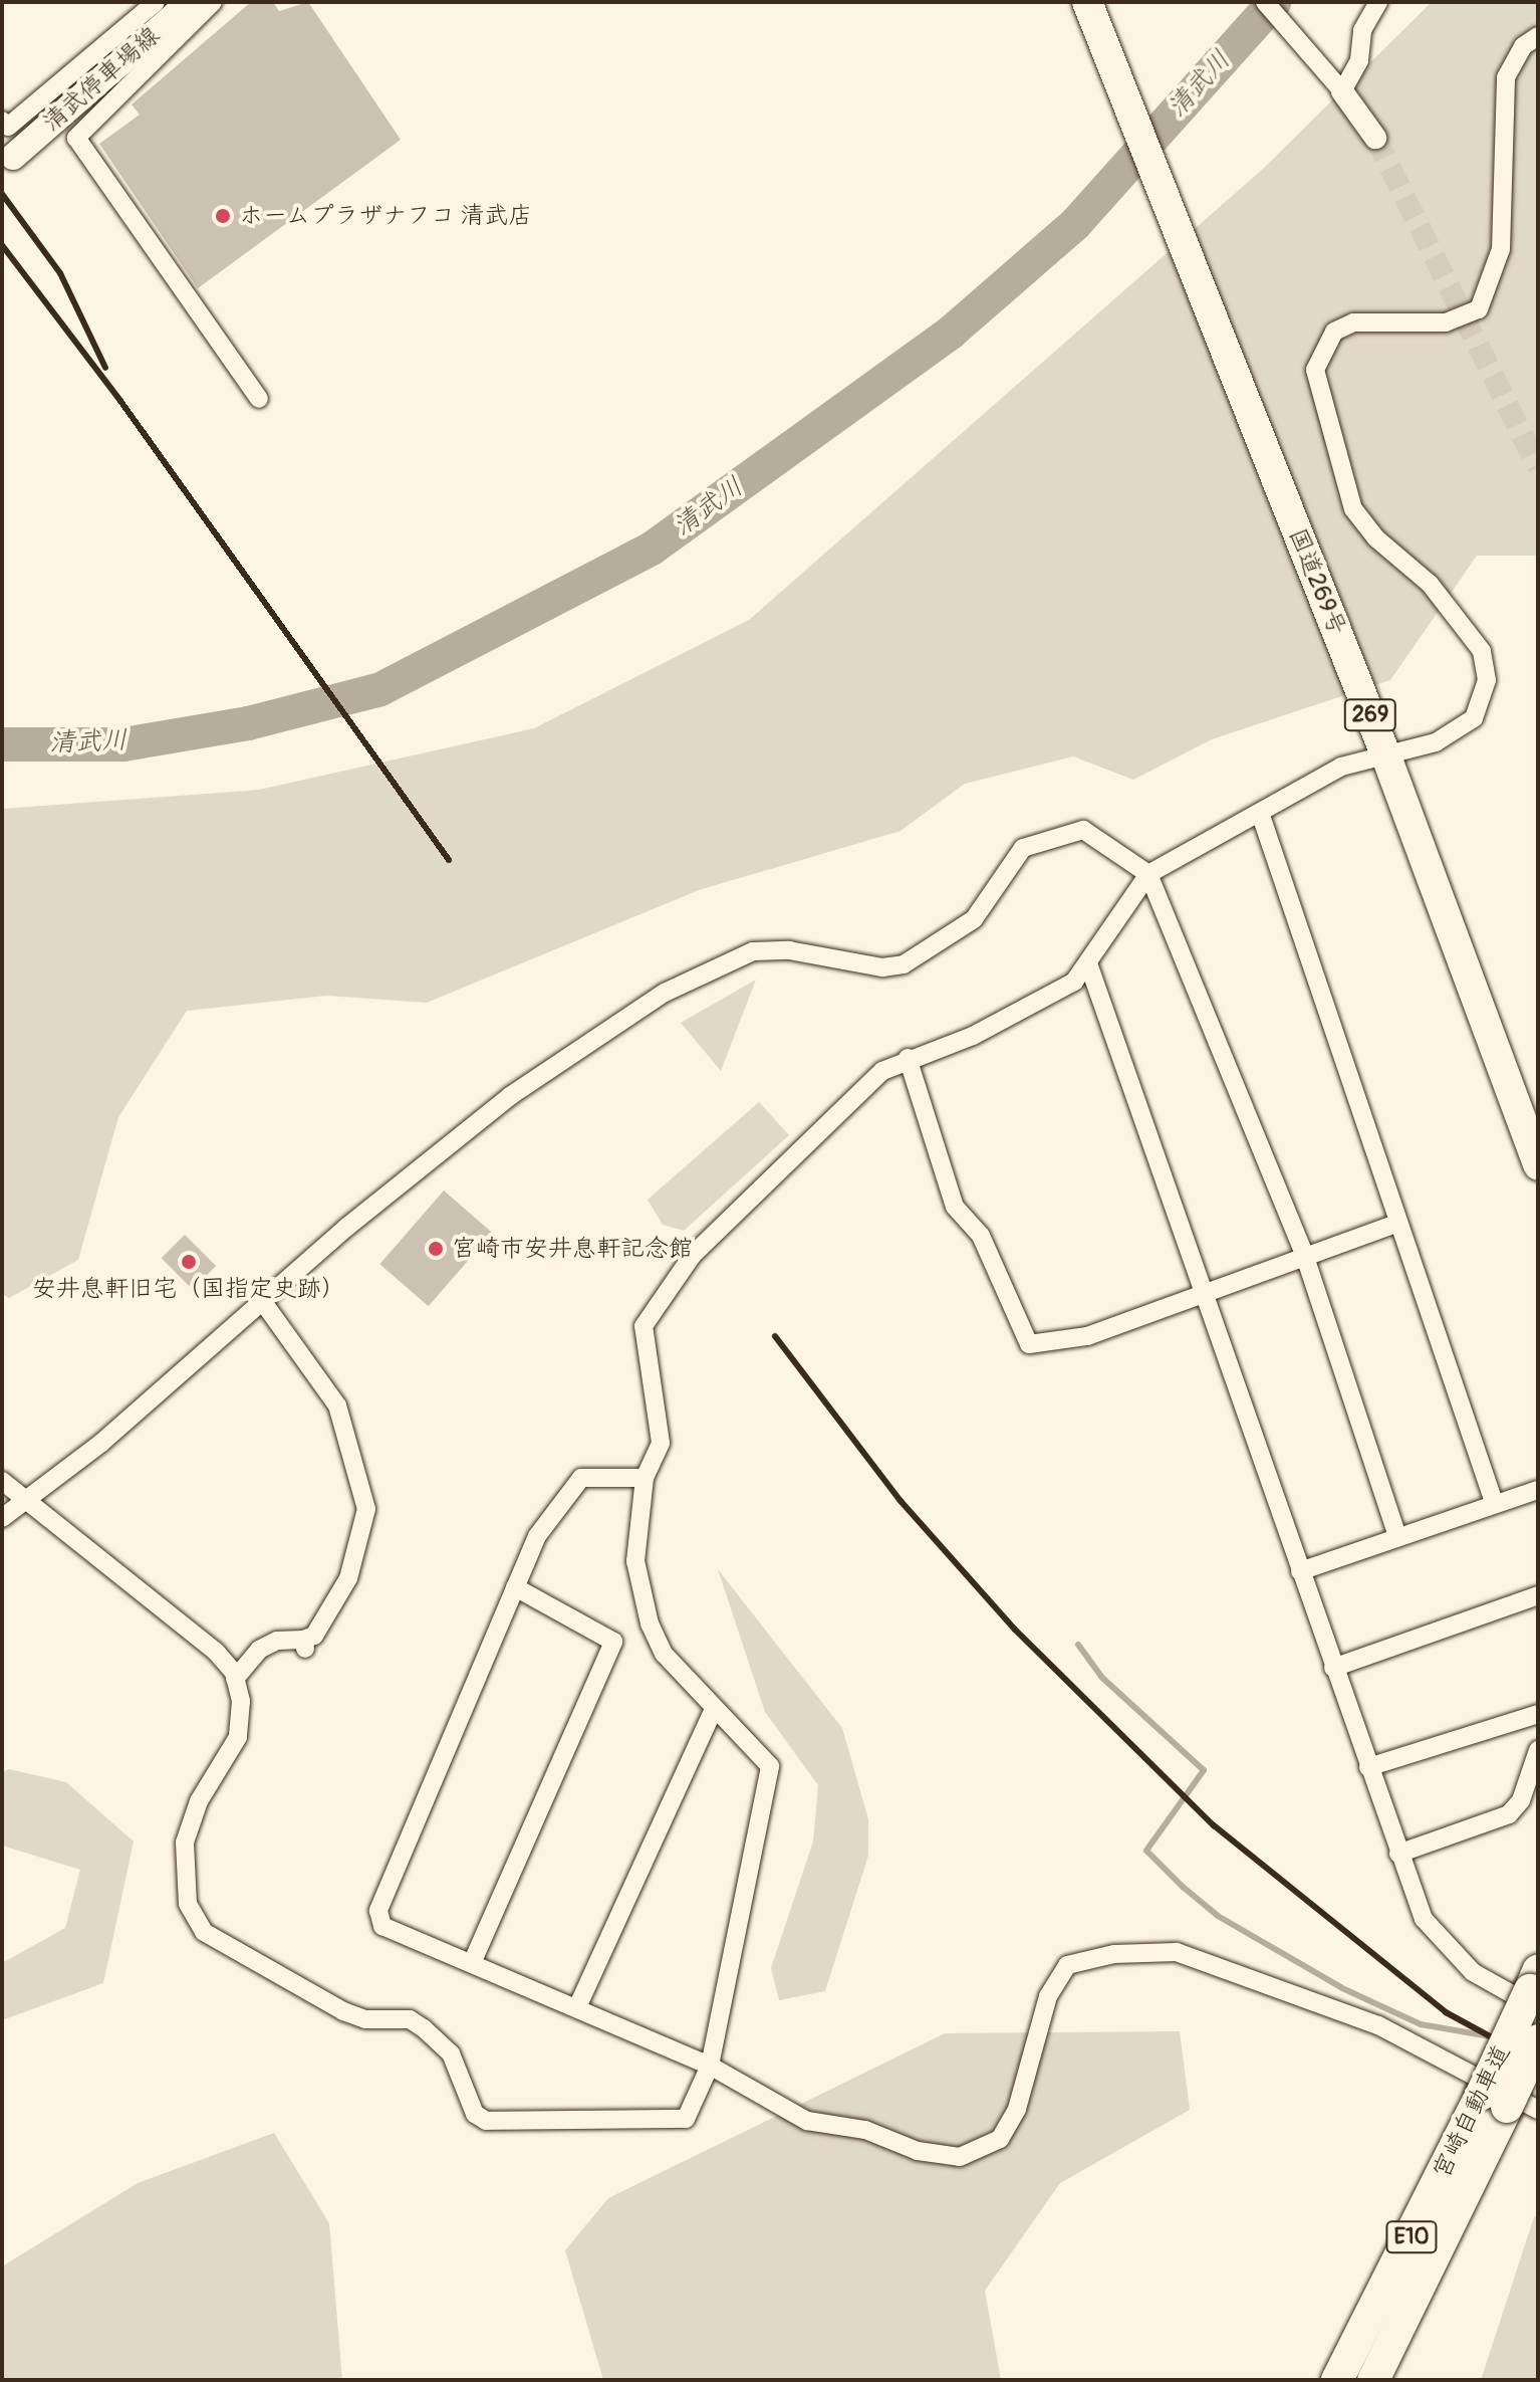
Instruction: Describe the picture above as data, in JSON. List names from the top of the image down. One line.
{"streets":{"highway":["国道269号","269","宮崎自動車道","E10"],"main road":["清武停車場線"]},"water":["清武川"],"places":["ホームプラザナフコ 清武店","宮崎市安井息軒記念館","安井息軒旧宅（国指定史跡）"]}
